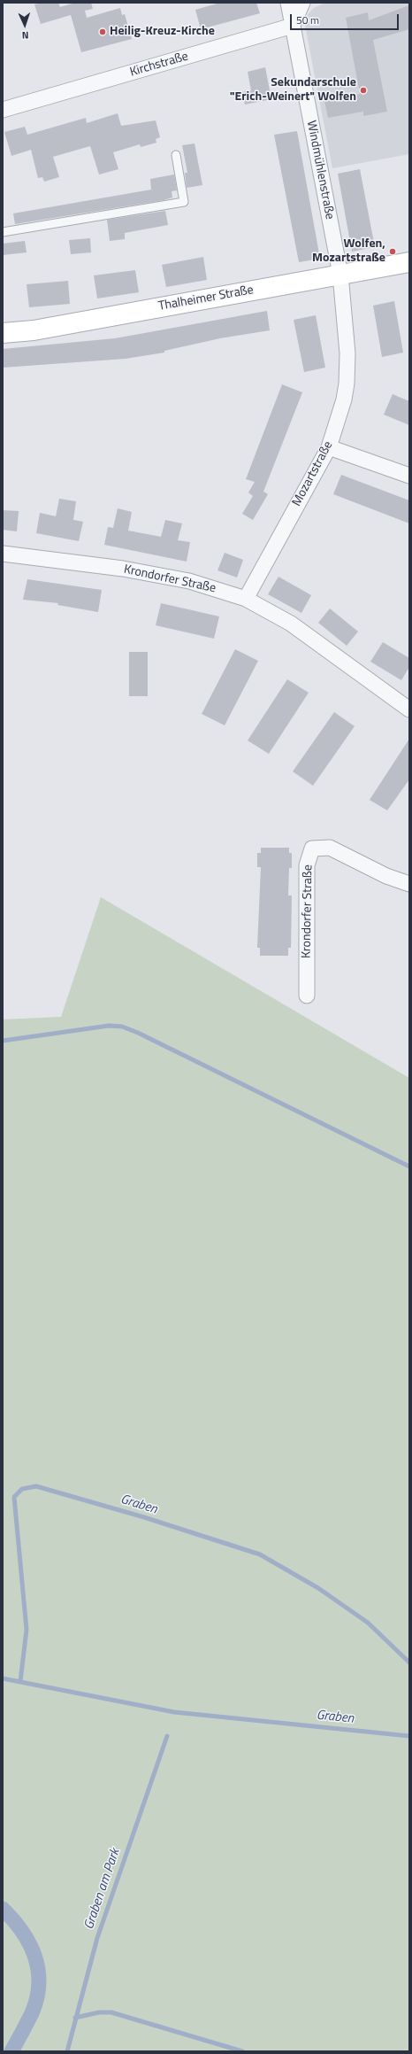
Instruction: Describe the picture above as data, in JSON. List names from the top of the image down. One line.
{"streets":{"street":["Kirchstraße","Windmühlenstraße","Thalheimer Straße","Mozartstraße","Krondorfer Straße"]},"crossings":[["Kirchstraße","Windmühlenstraße"],["Windmühlenstraße","Thalheimer Straße"],["Windmühlenstraße","Mozartstraße"],["Thalheimer Straße","Mozartstraße"],["Mozartstraße","Krondorfer Straße"]],"water":["Graben","Graben am Park"],"places":["Heilig-Kreuz-Kirche","Sekundarschule \"Erich-Weinert\" Wolfen","Wolfen, Mozartstraße"],"scale_bar":"50 m","north":"bottom"}
